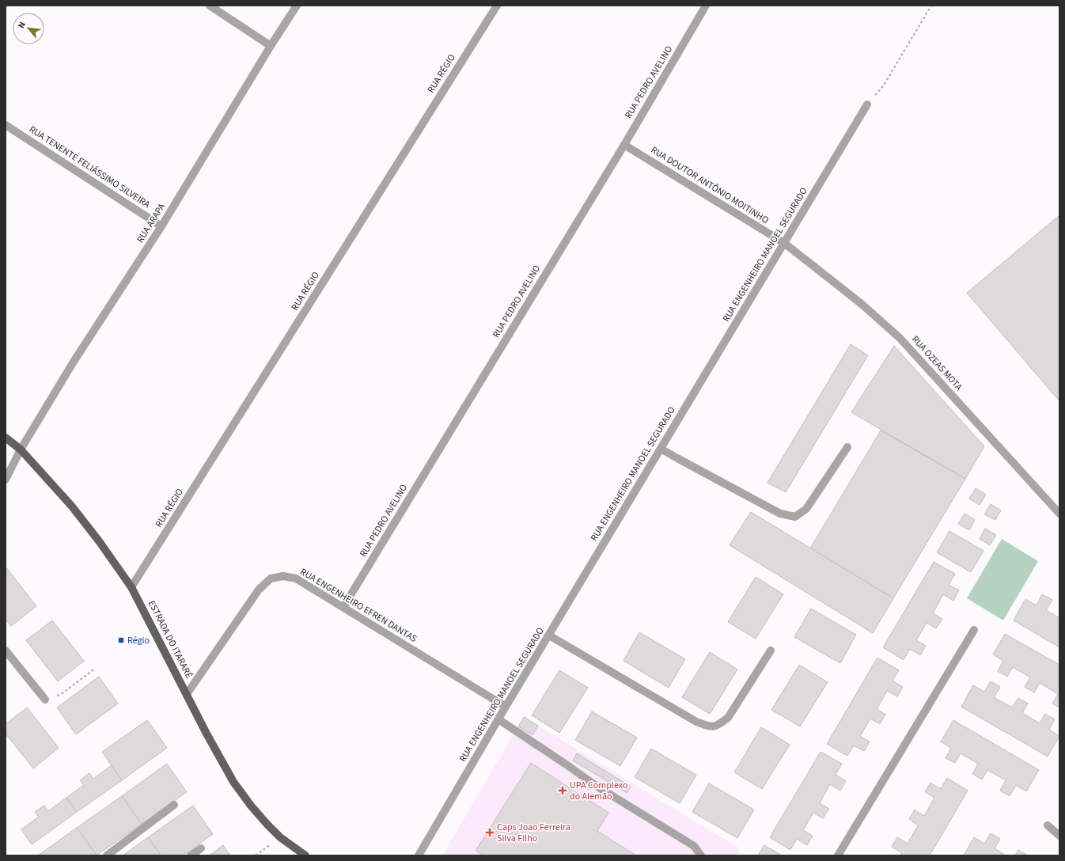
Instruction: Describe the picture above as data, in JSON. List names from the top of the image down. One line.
{"streets":{"main road":["ESTRADA DO ITARARÉ"],"street":["RUA RÉGIO","RUA PEDRO AVELINO","RUA TENENTE FELIÁSSIMO SILVEIRA","RUA DOUTOR ANTÔNIO MOITINHO","RUA ARAPA","RUA ENGENHEIRO MANOEL SEGURADO","RUA OZEAS MOTA","RUA ENGENHEIRO EFREN DANTAS"]},"crossings":[["RUA RÉGIO","ESTRADA DO ITARARÉ"],["RUA PEDRO AVELINO","RUA DOUTOR ANTÔNIO MOITINHO"],["RUA PEDRO AVELINO","RUA ENGENHEIRO EFREN DANTAS"],["RUA TENENTE FELIÁSSIMO SILVEIRA","RUA ARAPA"],["RUA DOUTOR ANTÔNIO MOITINHO","RUA ENGENHEIRO MANOEL SEGURADO"],["RUA DOUTOR ANTÔNIO MOITINHO","RUA OZEAS MOTA"],["RUA ARAPA","ESTRADA DO ITARARÉ"],["RUA ENGENHEIRO MANOEL SEGURADO","RUA OZEAS MOTA"],["RUA ENGENHEIRO MANOEL SEGURADO","RUA ENGENHEIRO EFREN DANTAS"],["RUA ENGENHEIRO EFREN DANTAS","ESTRADA DO ITARARÉ"]],"places":{"transit":["Régio"],"health":["UPA Complexo do Alemão","Caps Joao Ferreira Silva Filho"]},"north":"top left"}
